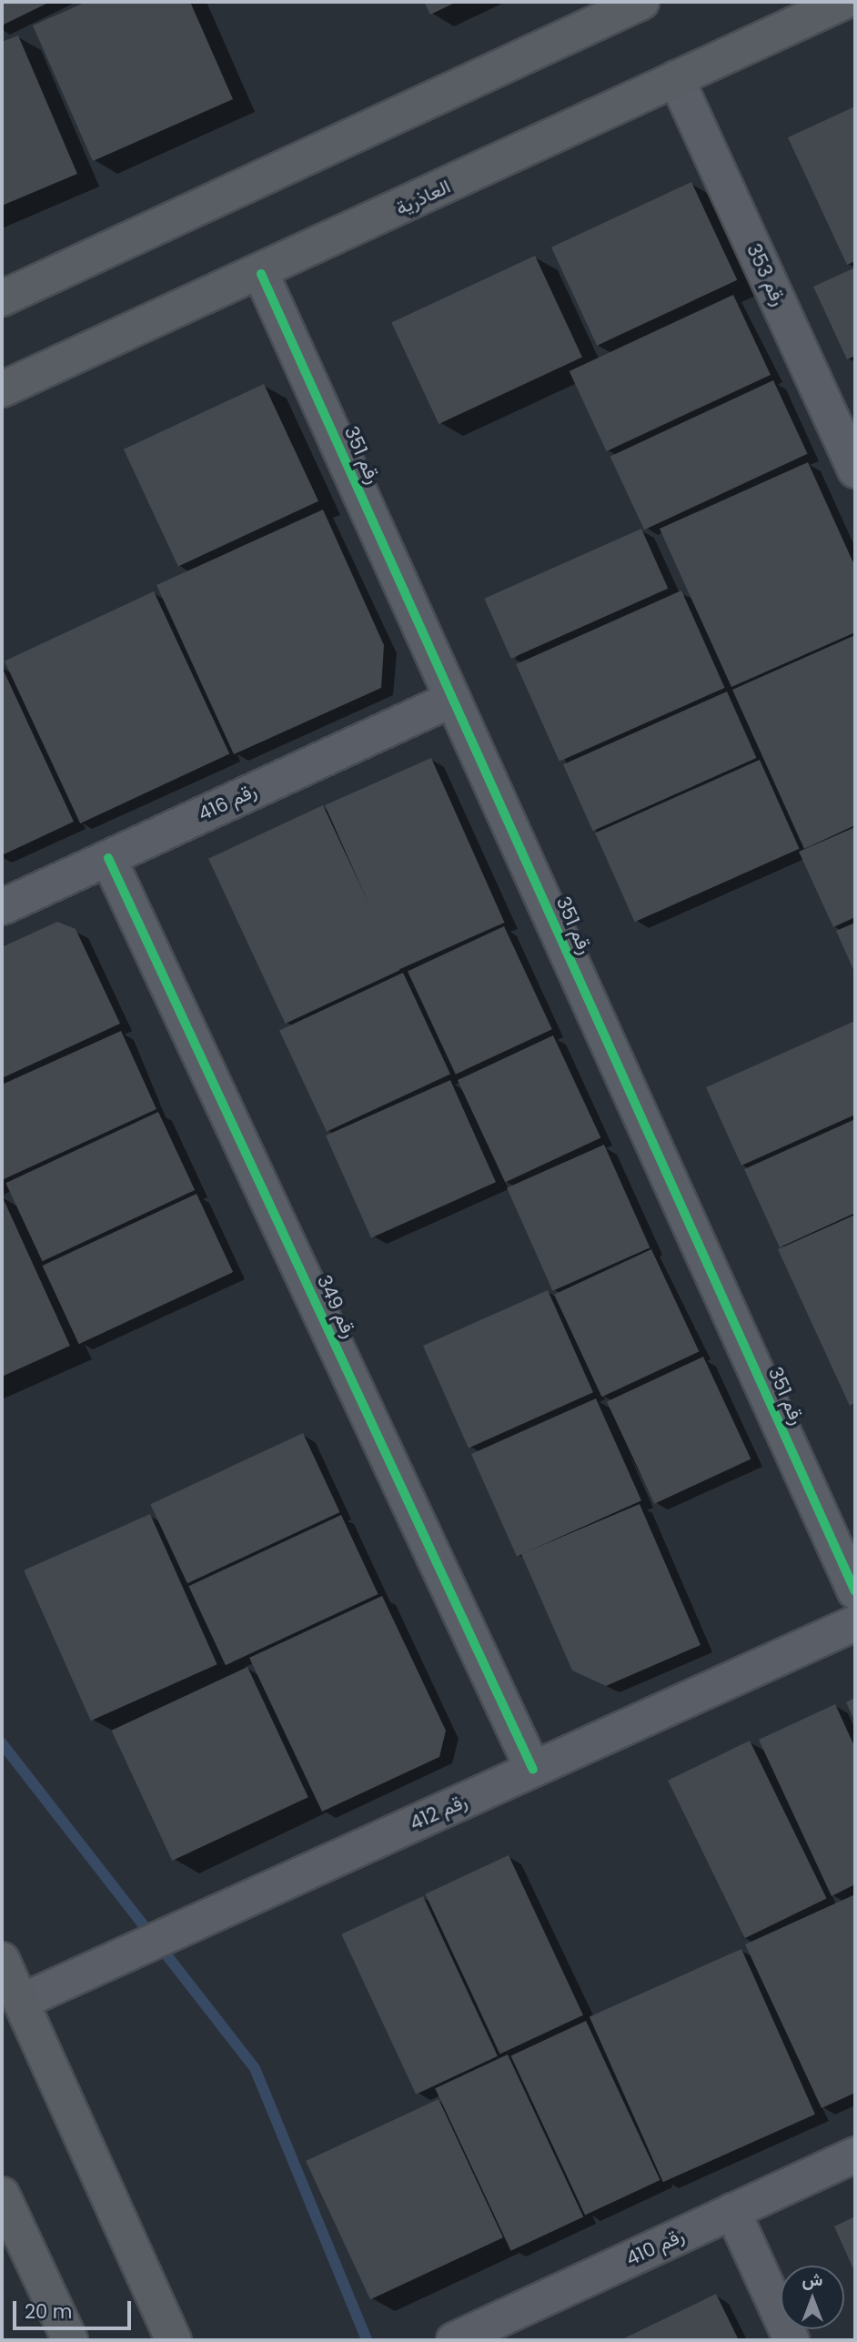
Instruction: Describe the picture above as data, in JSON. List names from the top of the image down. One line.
{"streets":{"street":["العاذرية","رقم 353","رقم 351","رقم 416","رقم 349","رقم 412","رقم 410"]},"crossings":[["العاذرية","رقم 353"],["العاذرية","رقم 351"],["رقم 351","رقم 416"],["رقم 416","رقم 349"],["رقم 349","رقم 412"]],"scale_bar":"20 m","north":"top"}
